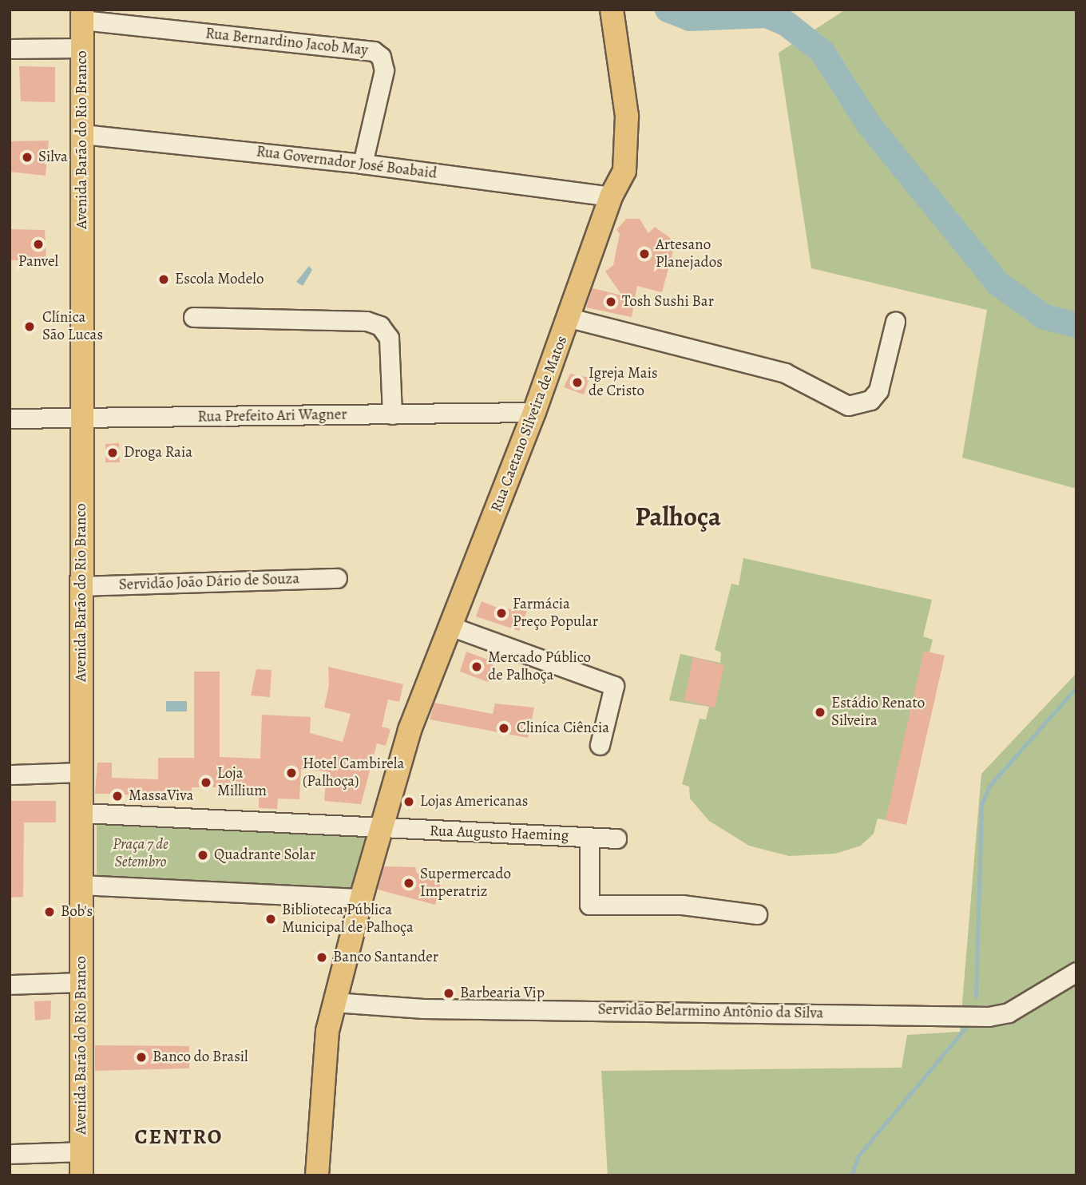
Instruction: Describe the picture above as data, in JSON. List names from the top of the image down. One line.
{"streets":{"main road":["Avenida Barão do Rio Branco","Rua Caetano Silveira de Matos"],"street":["Rua Bernardino Jacob May","Rua Governador José Boabaid","Rua Prefeito Ari Wagner","Servidão João Dário de Souza","Rua Augusto Haeming","Servidão Belarmino Antônio da Silva"]},"crossings":[["Rua Bernardino Jacob May","Avenida Barão do Rio Branco"],["Rua Bernardino Jacob May","Rua Governador José Boabaid"],["Avenida Barão do Rio Branco","Rua Governador José Boabaid"],["Avenida Barão do Rio Branco","Rua Prefeito Ari Wagner"],["Avenida Barão do Rio Branco","Servidão João Dário de Souza"],["Rua Governador José Boabaid","Rua Caetano Silveira de Matos"],["Rua Prefeito Ari Wagner","Rua Caetano Silveira de Matos"],["Rua Caetano Silveira de Matos","Rua Augusto Haeming"],["Rua Caetano Silveira de Matos","Servidão Belarmino Antônio da Silva"]],"districts":["Palhoça","CENTRO"],"parks":["Praça 7 de Setembro"],"places":["Silva","Panvel","Artesano Planejados","Escola Modelo","Tosh Sushi Bar","Clínica São Lucas","Igreja Mais de Cristo","Droga Raia","Farmácia Preço Popular","Mercado Público de Palhoça","Estádio Renato Silveira","Cliníca Ciência","Hotel Cambirela (Palhoça)","Loja Millium","MassaViva","Lojas Americanas","Quadrante Solar","Supermercado Imperatriz","Bob's","Biblioteca Pública Municipal de Palhoça","Banco Santander","Barbearia Vip","Banco do Brasil"]}
